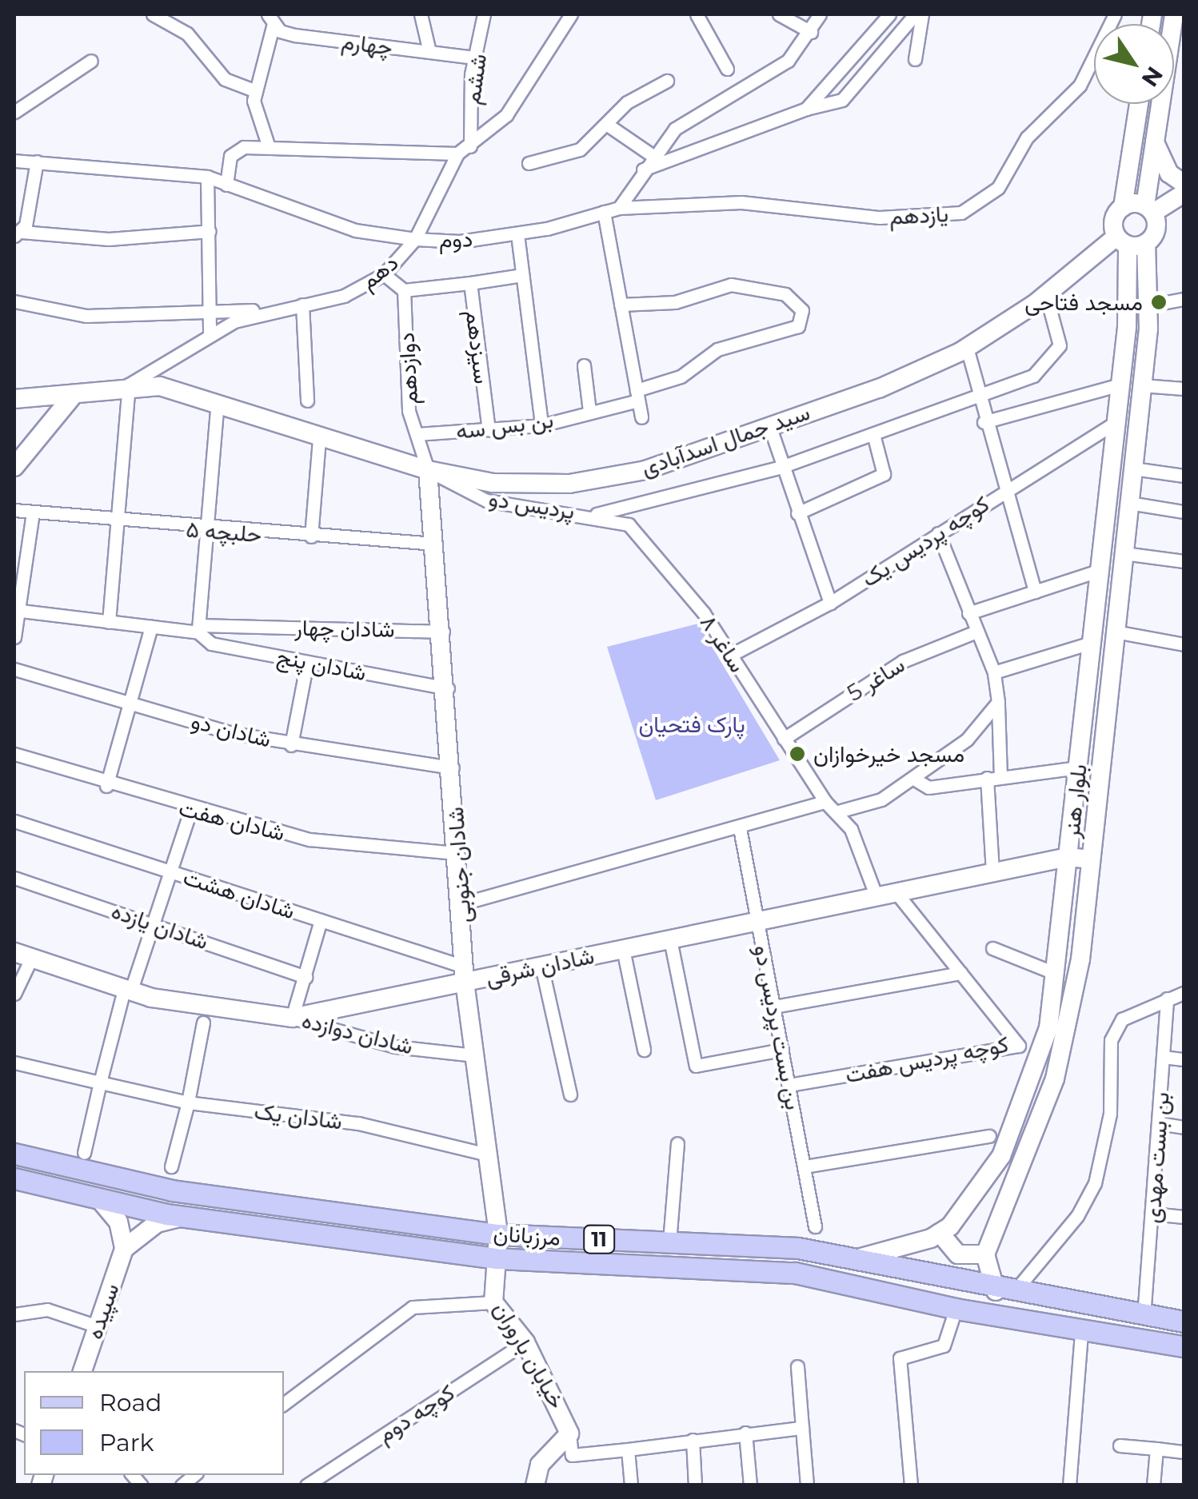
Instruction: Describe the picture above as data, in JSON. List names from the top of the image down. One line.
{"streets":{"main road":["سید جمال اسدآبادی","بلوار هنر","شادان جنوبی","شادان شرقی","مرزبانان","11","سپیده","خیابان باروران"],"street":["چهارم","ششم","یازدهم","دوم","دهم","سیزدهم","دوازدهم","بن بس سه","پردیس دو","حلبچه ۵","کوچه پردیس یک","شادان چهار","ساغر ٨","شادان پنج","ساغر 5","شادان دو","شادان هفت","شادان هشت","شادان یازده","بن بست پردیس دو","شادان دوازده","کوچه پردیس هفت","شادان یک","بن بست مهدی","کوچه دوم"]},"crossings":[["چهارم","ششم"],["یازدهم","دوم"],["دوم","دهم"],["دهم","سید جمال اسدآبادی"],["سیزدهم","دوازدهم"],["سیزدهم","بن بس سه"],["دوازدهم","بن بس سه"],["دوازدهم","سید جمال اسدآبادی"],["دوازدهم","پردیس دو"],["دوازدهم","شادان جنوبی"],["سید جمال اسدآبادی","پردیس دو"],["سید جمال اسدآبادی","بلوار هنر"],["سید جمال اسدآبادی","شادان جنوبی"],["پردیس دو","ساغر ٨"],["پردیس دو","شادان جنوبی"],["حلبچه ۵","شادان جنوبی"],["کوچه پردیس یک","ساغر ٨"],["کوچه پردیس یک","بلوار هنر"],["شادان چهار","شادان پنج"],["شادان چهار","شادان جنوبی"],["ساغر ٨","ساغر 5"],["شادان پنج","شادان جنوبی"],["شادان دو","شادان جنوبی"],["بلوار هنر","شادان شرقی"],["شادان هفت","شادان جنوبی"],["شادان جنوبی","شادان هشت"],["شادان جنوبی","شادان شرقی"],["شادان جنوبی","شادان دوازده"],["شادان جنوبی","شادان یک"],["شادان جنوبی","مرزبانان"],["شادان جنوبی","خیابان باروران"],["شادان هشت","شادان شرقی"],["شادان هشت","شادان دوازده"],["شادان یازده","شادان دوازده"],["شادان شرقی","بن بست پردیس دو"],["شادان شرقی","شادان دوازده"],["شادان شرقی","کوچه پردیس هفت"],["بن بست پردیس دو","کوچه پردیس هفت"],["بن بست مهدی","مرزبانان"],["مرزبانان","خیابان باروران"],["خیابان باروران","کوچه دوم"]],"parks":["پارک فتحیان"],"places":["مسجد فتاحی","مسجد خیرخوازان"],"legend":["Road","Park"],"north":"bottom right"}
